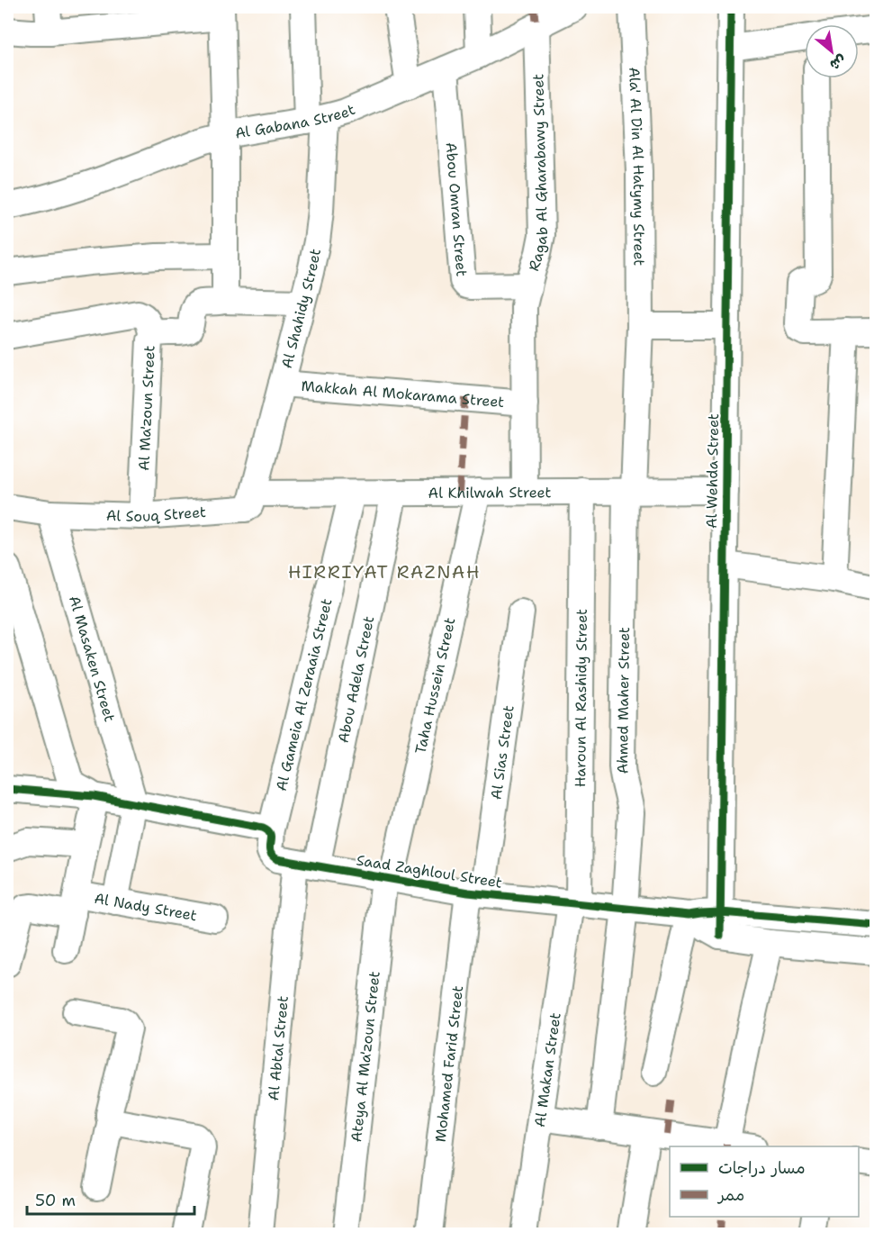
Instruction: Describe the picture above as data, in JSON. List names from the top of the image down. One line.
{"streets":{"street":["Al Gabana Street","Ala' Al Din Al Hatymy Street","Ragab Al Gharabawy Street","Abou Omran Street","Al Shahidy Street","Makkah Al Mokarama Street","Al Ma'zoun Street","Al Wehda Street","Al Khilwah Street","Al Souq Street","Al Masaken Street","Abou Adela Street","Taha Hussein Street","Al Gameia Al Zeraaia Street","Haroun Al Rashidy Street","Ahmed Maher Street","Al Sias Street","Saad Zaghloul Street","Al Nady Street","Al Abtal Street","Ateya Al Ma'zoun Street","Mohamed Farid Street","Al Makan Street"]},"crossings":[["Al Gabana Street","Ragab Al Gharabawy Street"],["Al Gabana Street","Abou Omran Street"],["Al Gabana Street","Al Shahidy Street"],["Ala' Al Din Al Hatymy Street","Ahmed Maher Street"],["Ragab Al Gharabawy Street","Abou Omran Street"],["Ragab Al Gharabawy Street","Makkah Al Mokarama Street"],["Ragab Al Gharabawy Street","Al Khilwah Street"],["Al Shahidy Street","Makkah Al Mokarama Street"],["Al Shahidy Street","Al Khilwah Street"],["Al Shahidy Street","Al Souq Street"],["Al Ma'zoun Street","Al Souq Street"],["Al Wehda Street","Al Khilwah Street"],["Al Wehda Street","Saad Zaghloul Street"],["Al Khilwah Street","Al Souq Street"],["Al Khilwah Street","Abou Adela Street"],["Al Khilwah Street","Taha Hussein Street"],["Al Khilwah Street","Al Gameia Al Zeraaia Street"],["Al Khilwah Street","Haroun Al Rashidy Street"],["Al Khilwah Street","Ahmed Maher Street"],["Al Souq Street","Al Masaken Street"],["Abou Adela Street","Saad Zaghloul Street"],["Abou Adela Street","Al Abtal Street"],["Taha Hussein Street","Saad Zaghloul Street"],["Taha Hussein Street","Ateya Al Ma'zoun Street"],["Al Gameia Al Zeraaia Street","Saad Zaghloul Street"],["Haroun Al Rashidy Street","Saad Zaghloul Street"],["Haroun Al Rashidy Street","Al Makan Street"],["Ahmed Maher Street","Saad Zaghloul Street"],["Al Sias Street","Saad Zaghloul Street"],["Al Sias Street","Mohamed Farid Street"],["Saad Zaghloul Street","Al Abtal Street"],["Saad Zaghloul Street","Ateya Al Ma'zoun Street"],["Saad Zaghloul Street","Mohamed Farid Street"],["Saad Zaghloul Street","Al Makan Street"]],"districts":["HIRRIYAT RAZNAH"],"legend":["مسار دراجات","ممر"],"scale_bar":"50 m","north":"bottom right"}
